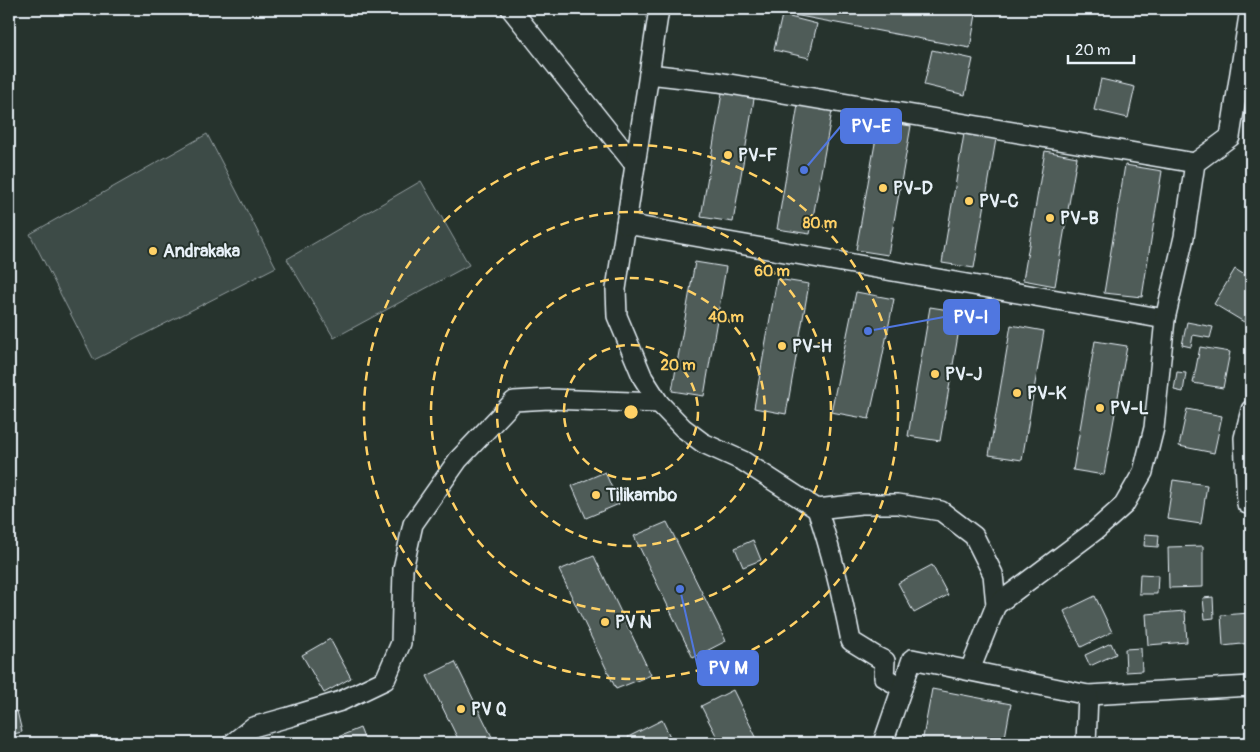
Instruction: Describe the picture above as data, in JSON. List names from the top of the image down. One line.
{"places":["PV-F","PV-E","PV-D","PV-C","PV-B","Andrakaka","PV-I","PV-H","PV-J","PV-K","PV-L","Tilikambo","PV M","PV N","PV Q"],"scale_bar":"20 m","rings":["80 m","60 m","40 m","20 m"]}
